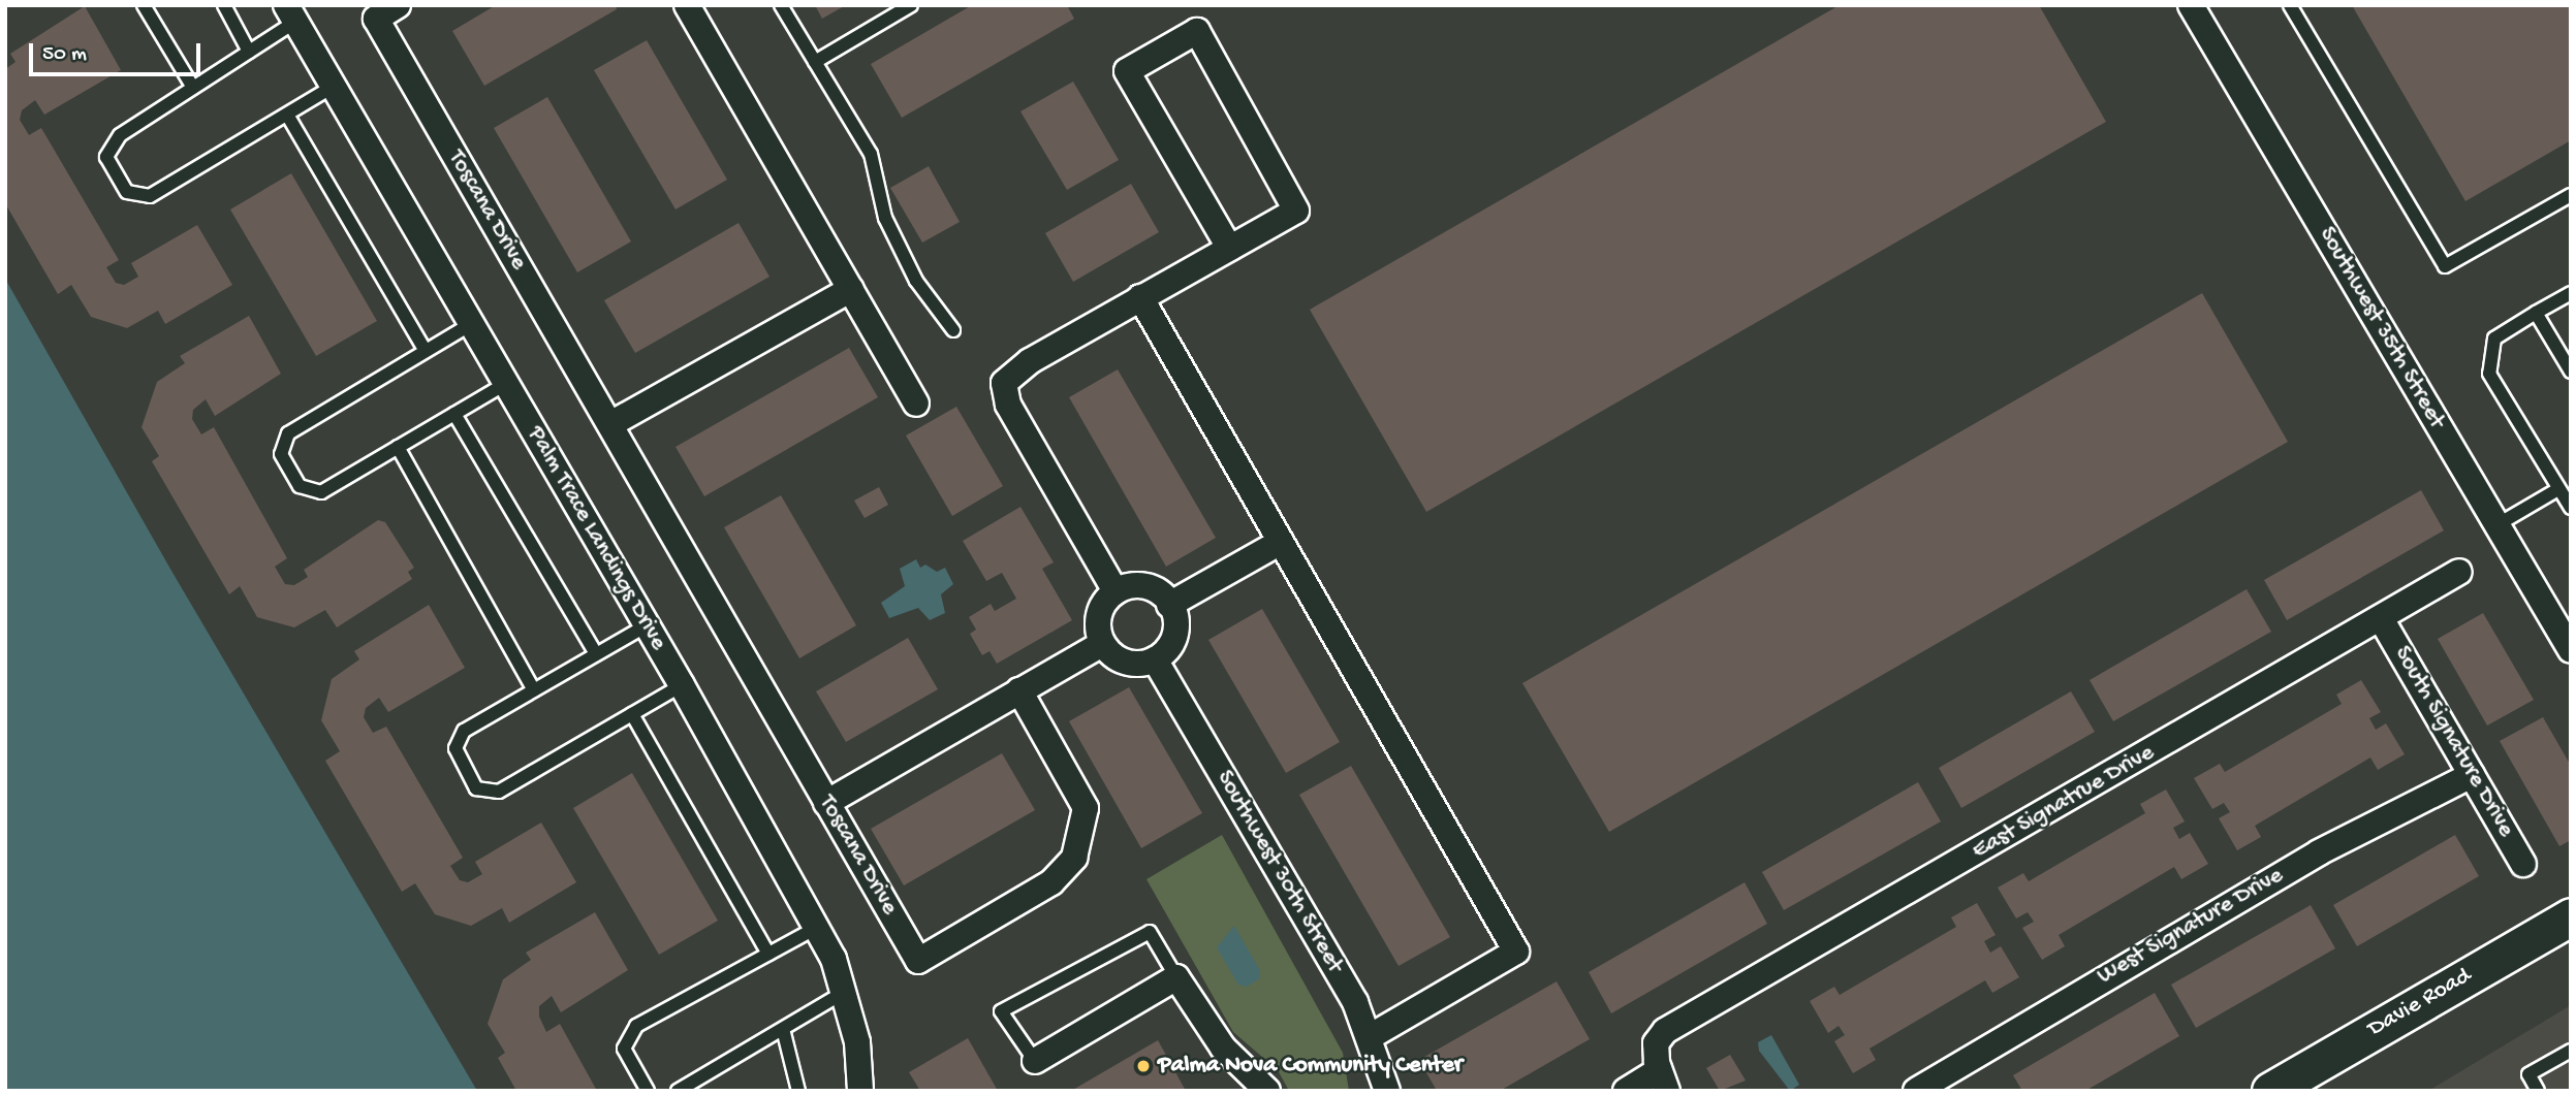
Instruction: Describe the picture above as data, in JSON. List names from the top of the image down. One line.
{"streets":{"main road":["Davie Road"],"street":["Toscana Drive","Southwest 35th Street","Palm Trace Landings Drive","South Signature Drive","East Signatrue Drive","Southwest 30th Street","West Signature Drive"]},"crossings":[["South Signature Drive","East Signatrue Drive"],["South Signature Drive","West Signature Drive"]],"places":["Palma Nova Community Center"],"scale_bar":"50 m"}
